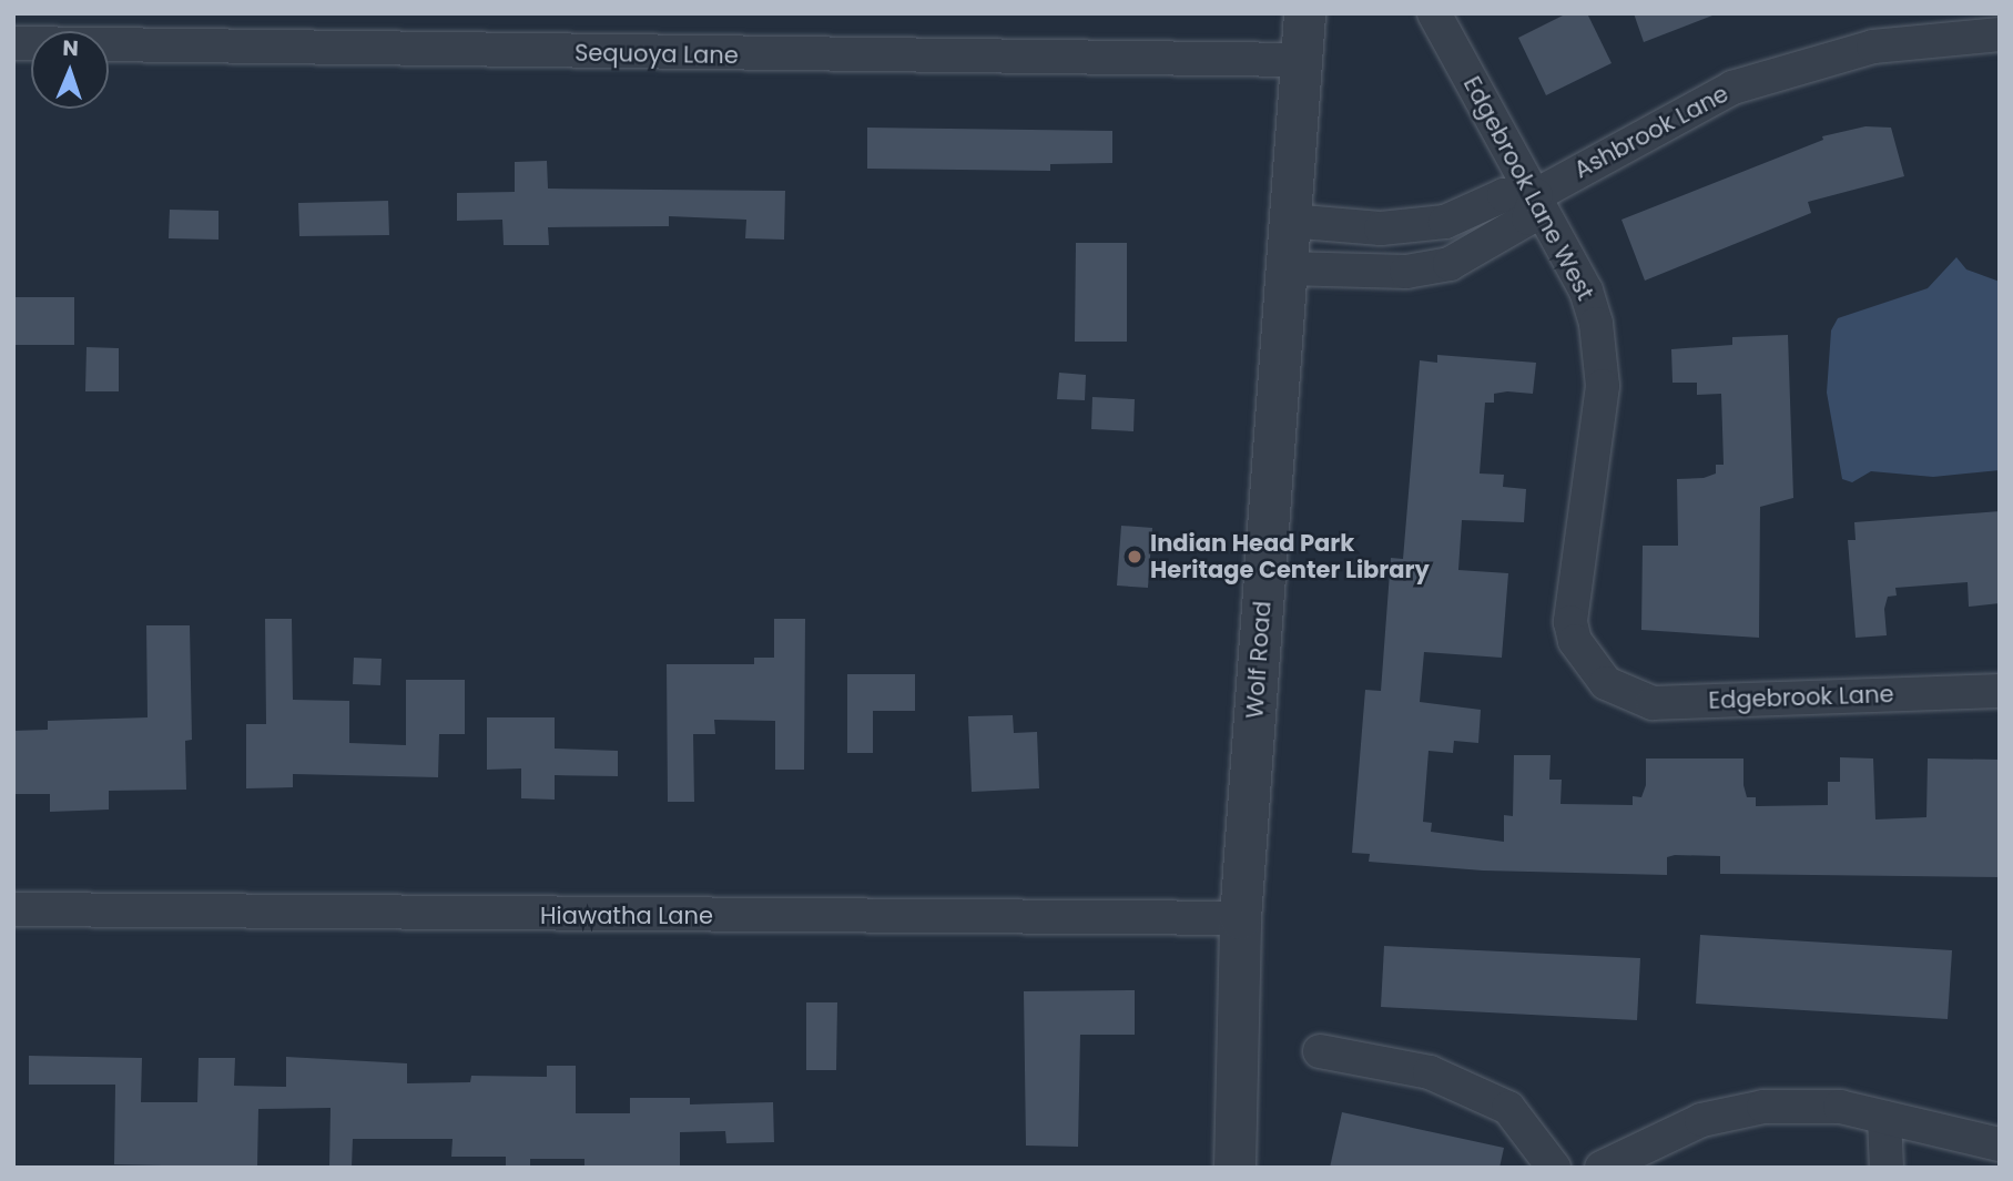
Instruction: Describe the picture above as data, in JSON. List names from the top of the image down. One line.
{"streets":{"street":["Sequoya Lane","Ashbrook Lane","Edgebrook Lane West","Wolf Road","Edgebrook Lane","Hiawatha Lane"]},"crossings":[["Sequoya Lane","Wolf Road"],["Ashbrook Lane","Edgebrook Lane West"],["Ashbrook Lane","Wolf Road"],["Edgebrook Lane West","Edgebrook Lane"],["Wolf Road","Hiawatha Lane"]],"places":["Indian Head Park Heritage Center Library"],"north":"top"}
